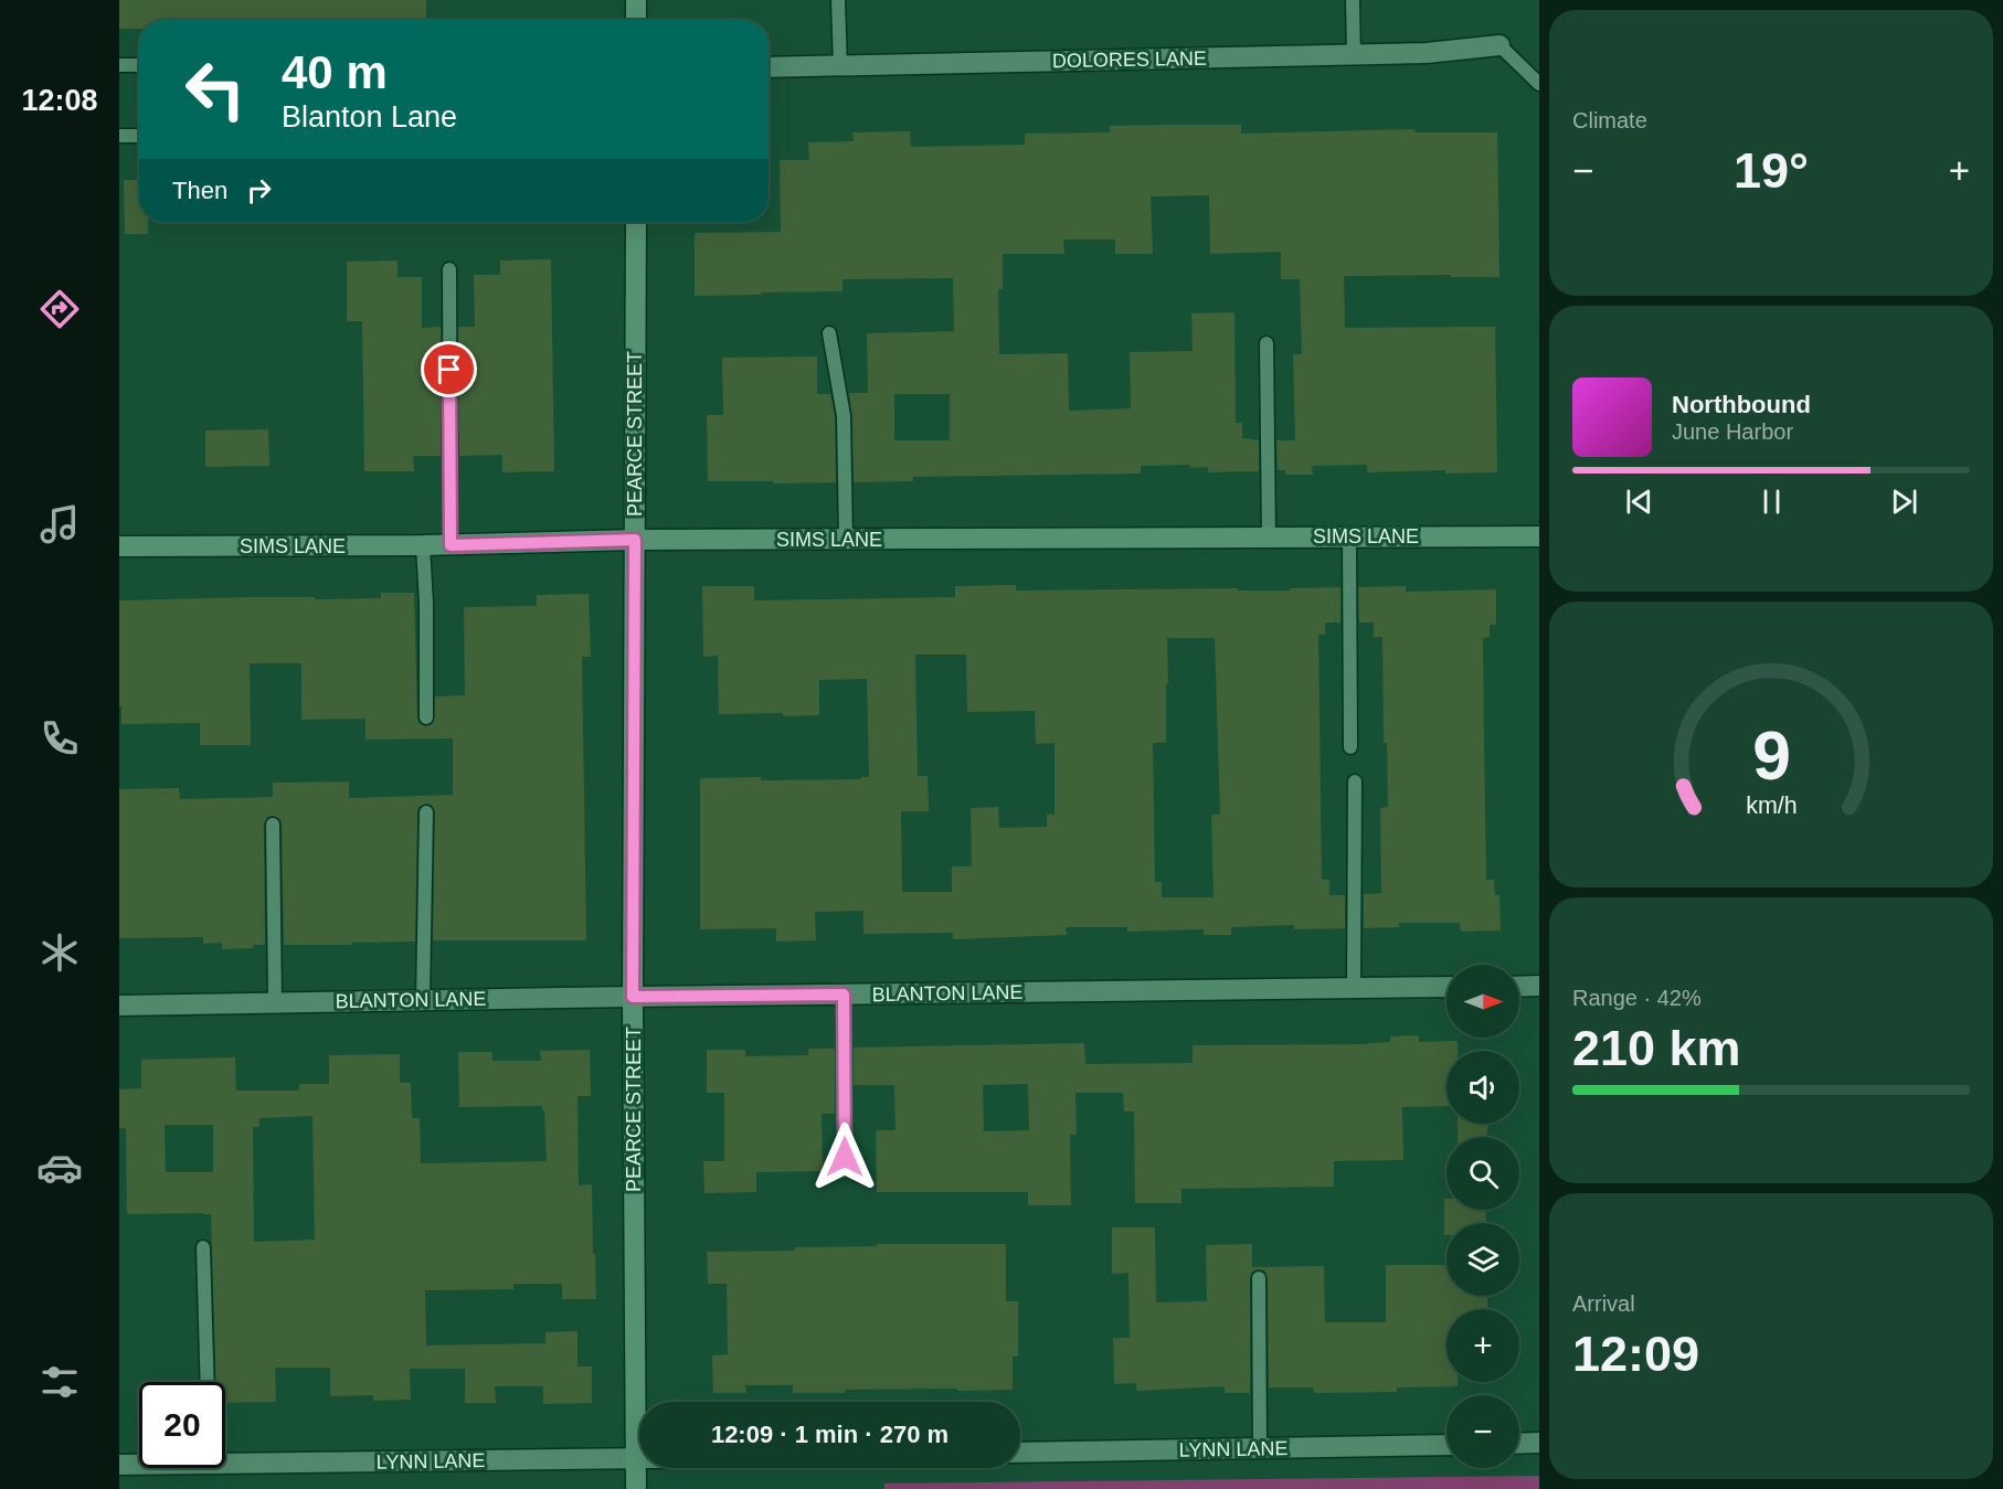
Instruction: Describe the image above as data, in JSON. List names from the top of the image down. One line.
{"streets":{"street":["DOLORES LANE","PEARCE STREET","SIMS LANE","BLANTON LANE","LYNN LANE"]},"crossings":[["PEARCE STREET","SIMS LANE"],["PEARCE STREET","BLANTON LANE"],["PEARCE STREET","LYNN LANE"]],"north":"right","page":{"tabs":"12:08","tile":["Climate",["Range · 42%","210 km"],["Arrival","12:09"]],"turn":["40 m","Blanton Lane"],"heat":["−","19°","+"],"then":"Then","song":["Northbound","June Harbor"],"map_buttons":["+","−"],"limit":"20","trip":"12:09 · 1 min · 270 m","gauge":["9","km/h"]}}
